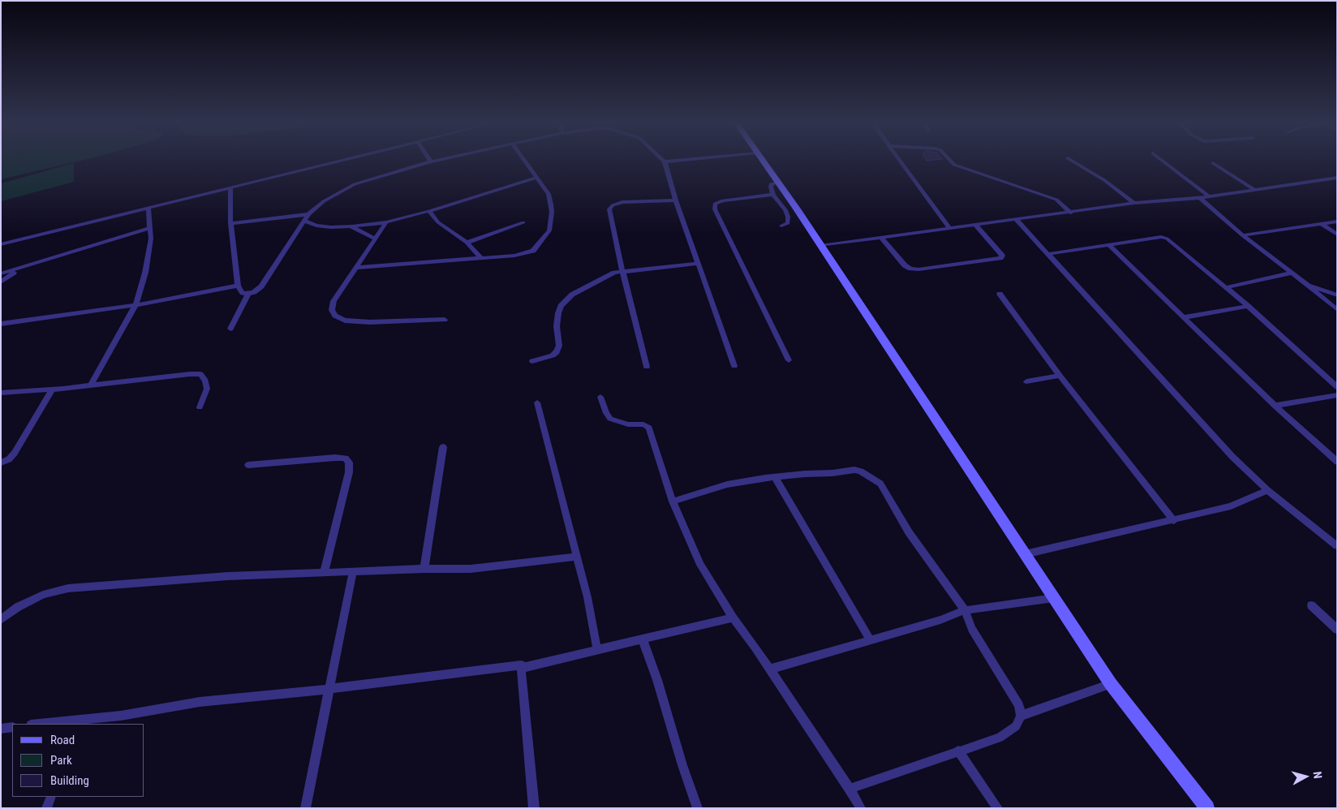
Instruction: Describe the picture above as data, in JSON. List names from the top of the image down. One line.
{"legend":["Road","Park","Building"],"north":"right"}
